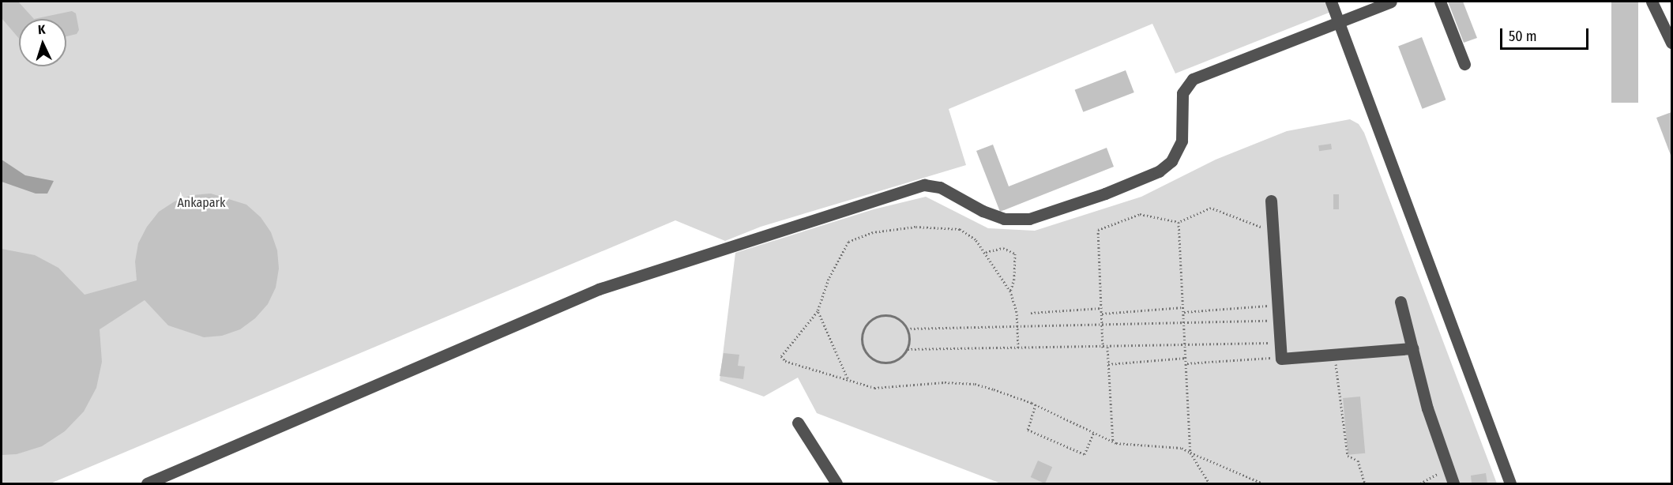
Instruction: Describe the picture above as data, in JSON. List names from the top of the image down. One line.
{"parks":["Ankapark"],"scale_bar":"50 m","north":"top"}
